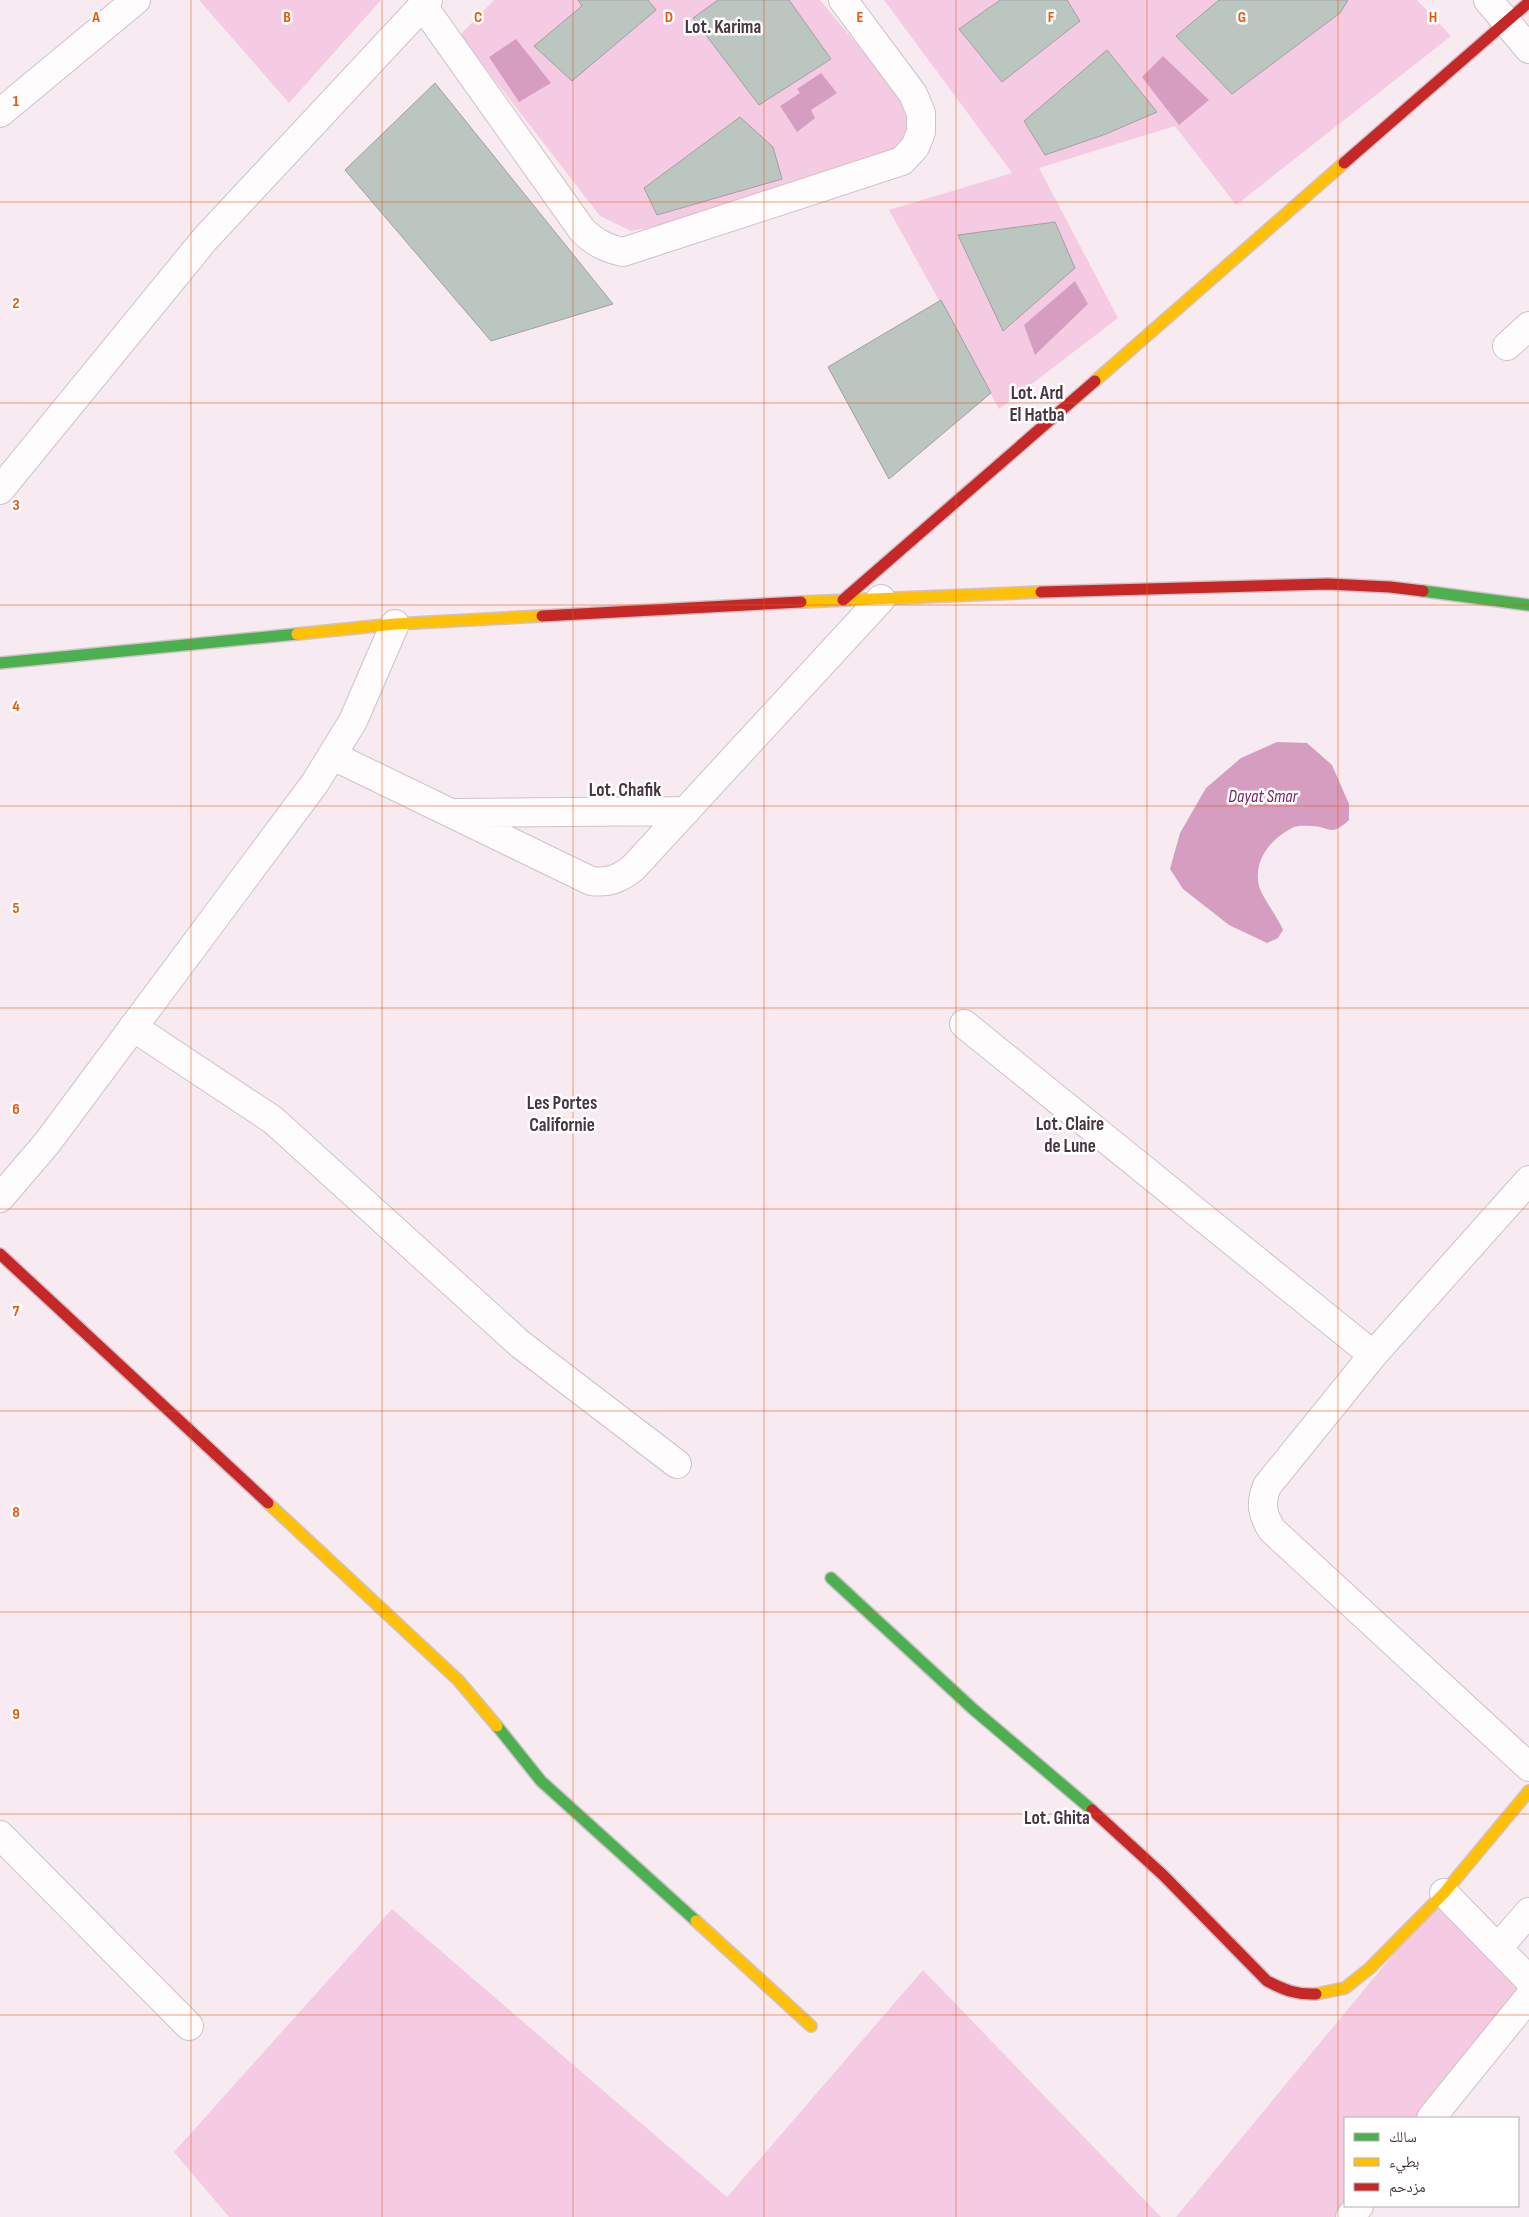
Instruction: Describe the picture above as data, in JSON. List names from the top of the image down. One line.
{"districts":["Lot. Karima","Lot. Ard El Hatba","Lot. Chafik","Les Portes Californie","Lot. Claire de Lune","Lot. Ghita"],"water":["Dayat Smar"],"legend":["سالك","بطيء","مزدحم"],"grid":{"columns":["A","B","C","D","E","F","G","H"],"rows":["1","2","3","4","5","6","7","8","9"]}}
